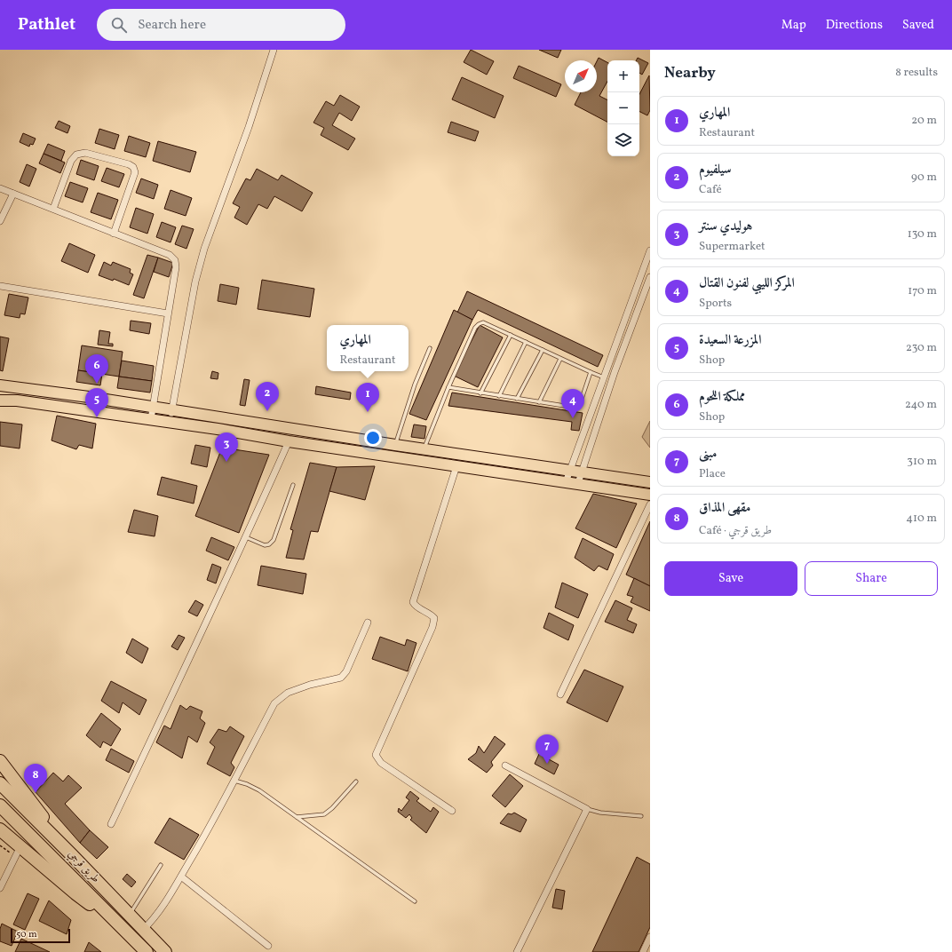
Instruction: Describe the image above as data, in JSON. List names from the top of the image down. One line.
{"streets":{"highway":["طريق قرجي"]},"scale_bar":"50 m","north":"top right","page":{"header":"Pathlet","search":"Search here","nav":["Map","Directions","Saved"],"heading":["Nearby","8 results"],"map_buttons":["+","−"],"list":[{"mark":"1","name":"المهاري","note":"Restaurant","value":"20 m"},{"mark":"2","name":"سيلفيوم","note":"Café","value":"90 m"},{"mark":"3","name":"هوليدي سنتر","note":"Supermarket","value":"130 m"},{"mark":"4","name":"المركز الليبي لفنون القتال","note":"Sports","value":"170 m"},{"mark":"5","name":"المزرعة السعيدة","note":"Shop","value":"230 m"},{"mark":"6","name":"مملكة اللحوم","note":"Shop","value":"240 m"},{"mark":"7","name":"مبنى","note":"Place","value":"310 m"},{"mark":"8","name":"مقهى المذاق","note":"Café · طريق قرجي","value":"410 m"}],"popup":["المهاري","Restaurant"],"pins":["6","2","1","5","4","3","7","8"],"buttons":["Save","Share"],"scale":"50 m"}}
